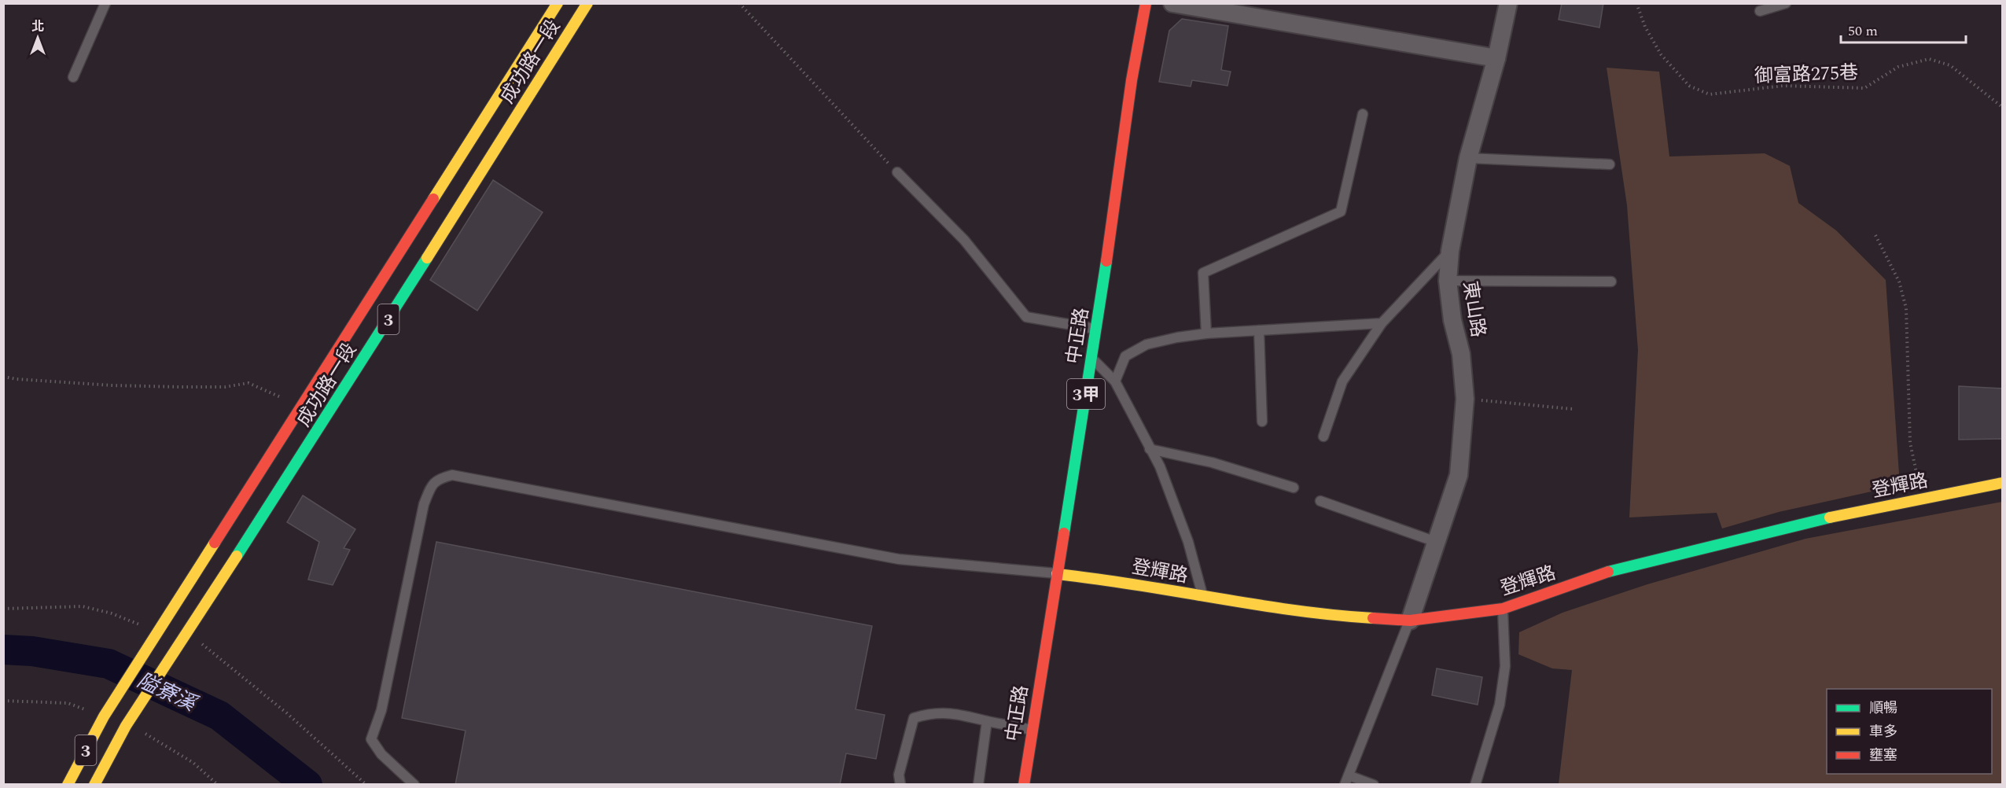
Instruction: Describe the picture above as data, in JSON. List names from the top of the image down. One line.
{"streets":{"main road":["成功路一段","3","中正路","3甲","登輝路"],"street":["東山路"],"path":["御富路275巷"]},"crossings":[["東山路","登輝路"],["中正路","登輝路"]],"water":["隘寮溪"],"legend":["順暢","車多","壅塞"],"scale_bar":"50 m","north":"top"}
